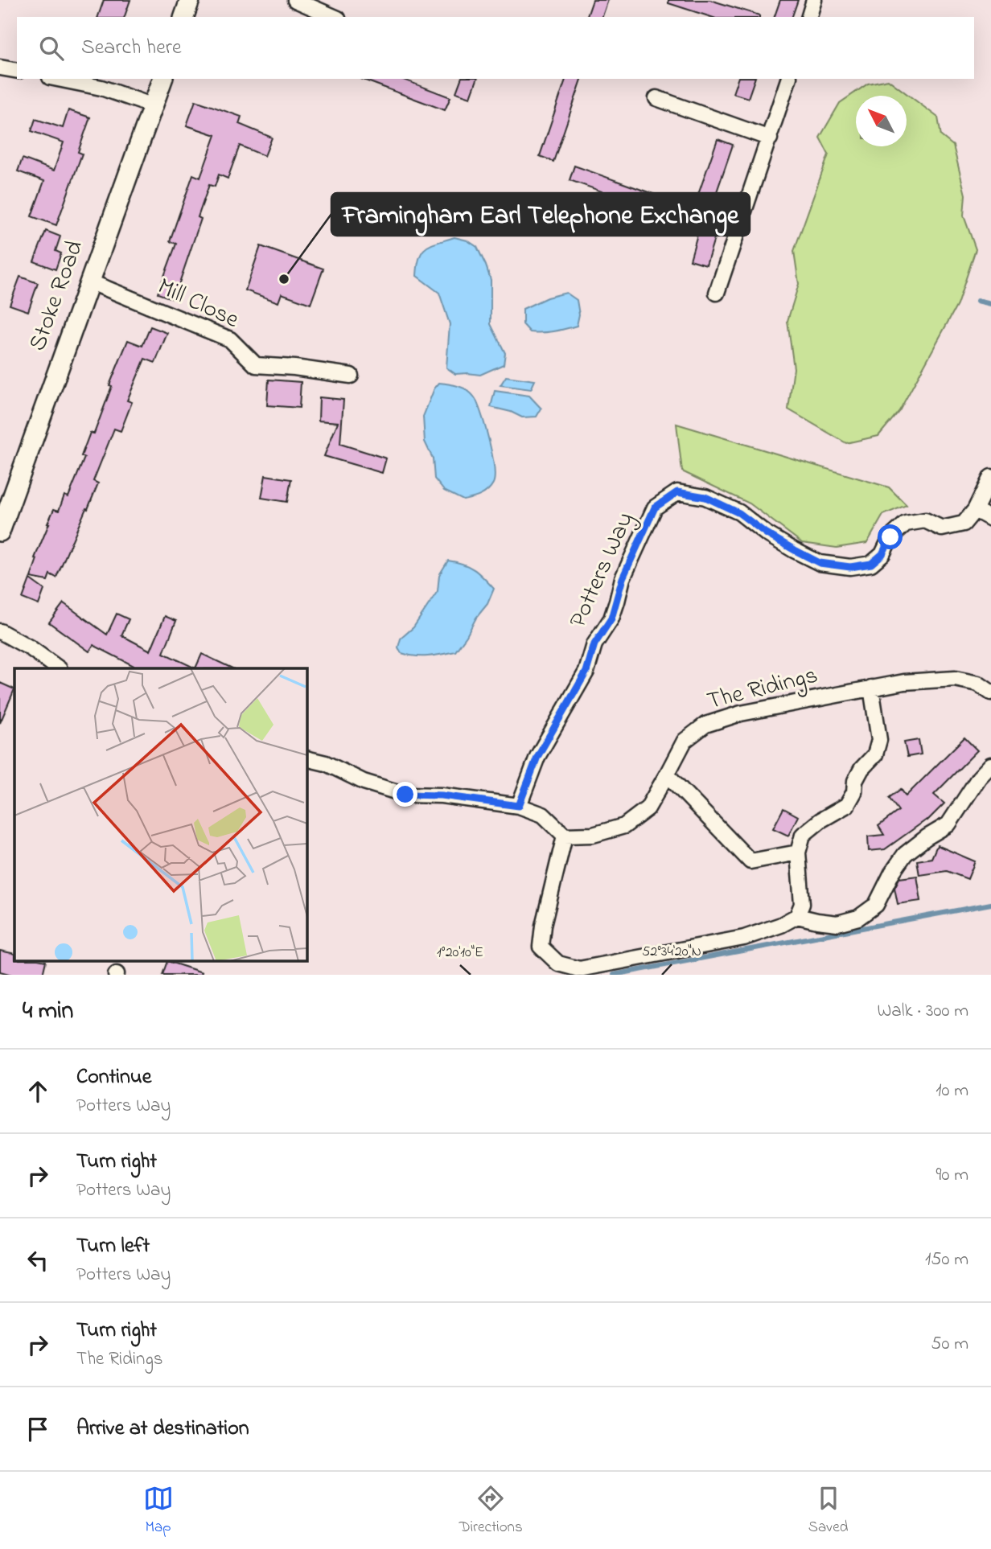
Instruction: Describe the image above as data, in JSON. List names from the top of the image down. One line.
{"streets":{"street":["Stoke Road","Mill Close","Potters Way","The Ridings"]},"crossings":[["Stoke Road","Mill Close"]],"places":["Framingham Earl Telephone Exchange"],"north":"top left","page":{"search":"Search here","heading":["4 min","Walk · 300 m"],"list":[["Continue","Potters Way","10 m"],["Turn right","Potters Way","90 m"],["Turn left","Potters Way","150 m"],["Turn right","The Ridings","50 m"],"Arrive at destination"],"nav":["Map","Directions","Saved"]},"coordinates":["52°34'20\"N","1°20'10\"E"]}
